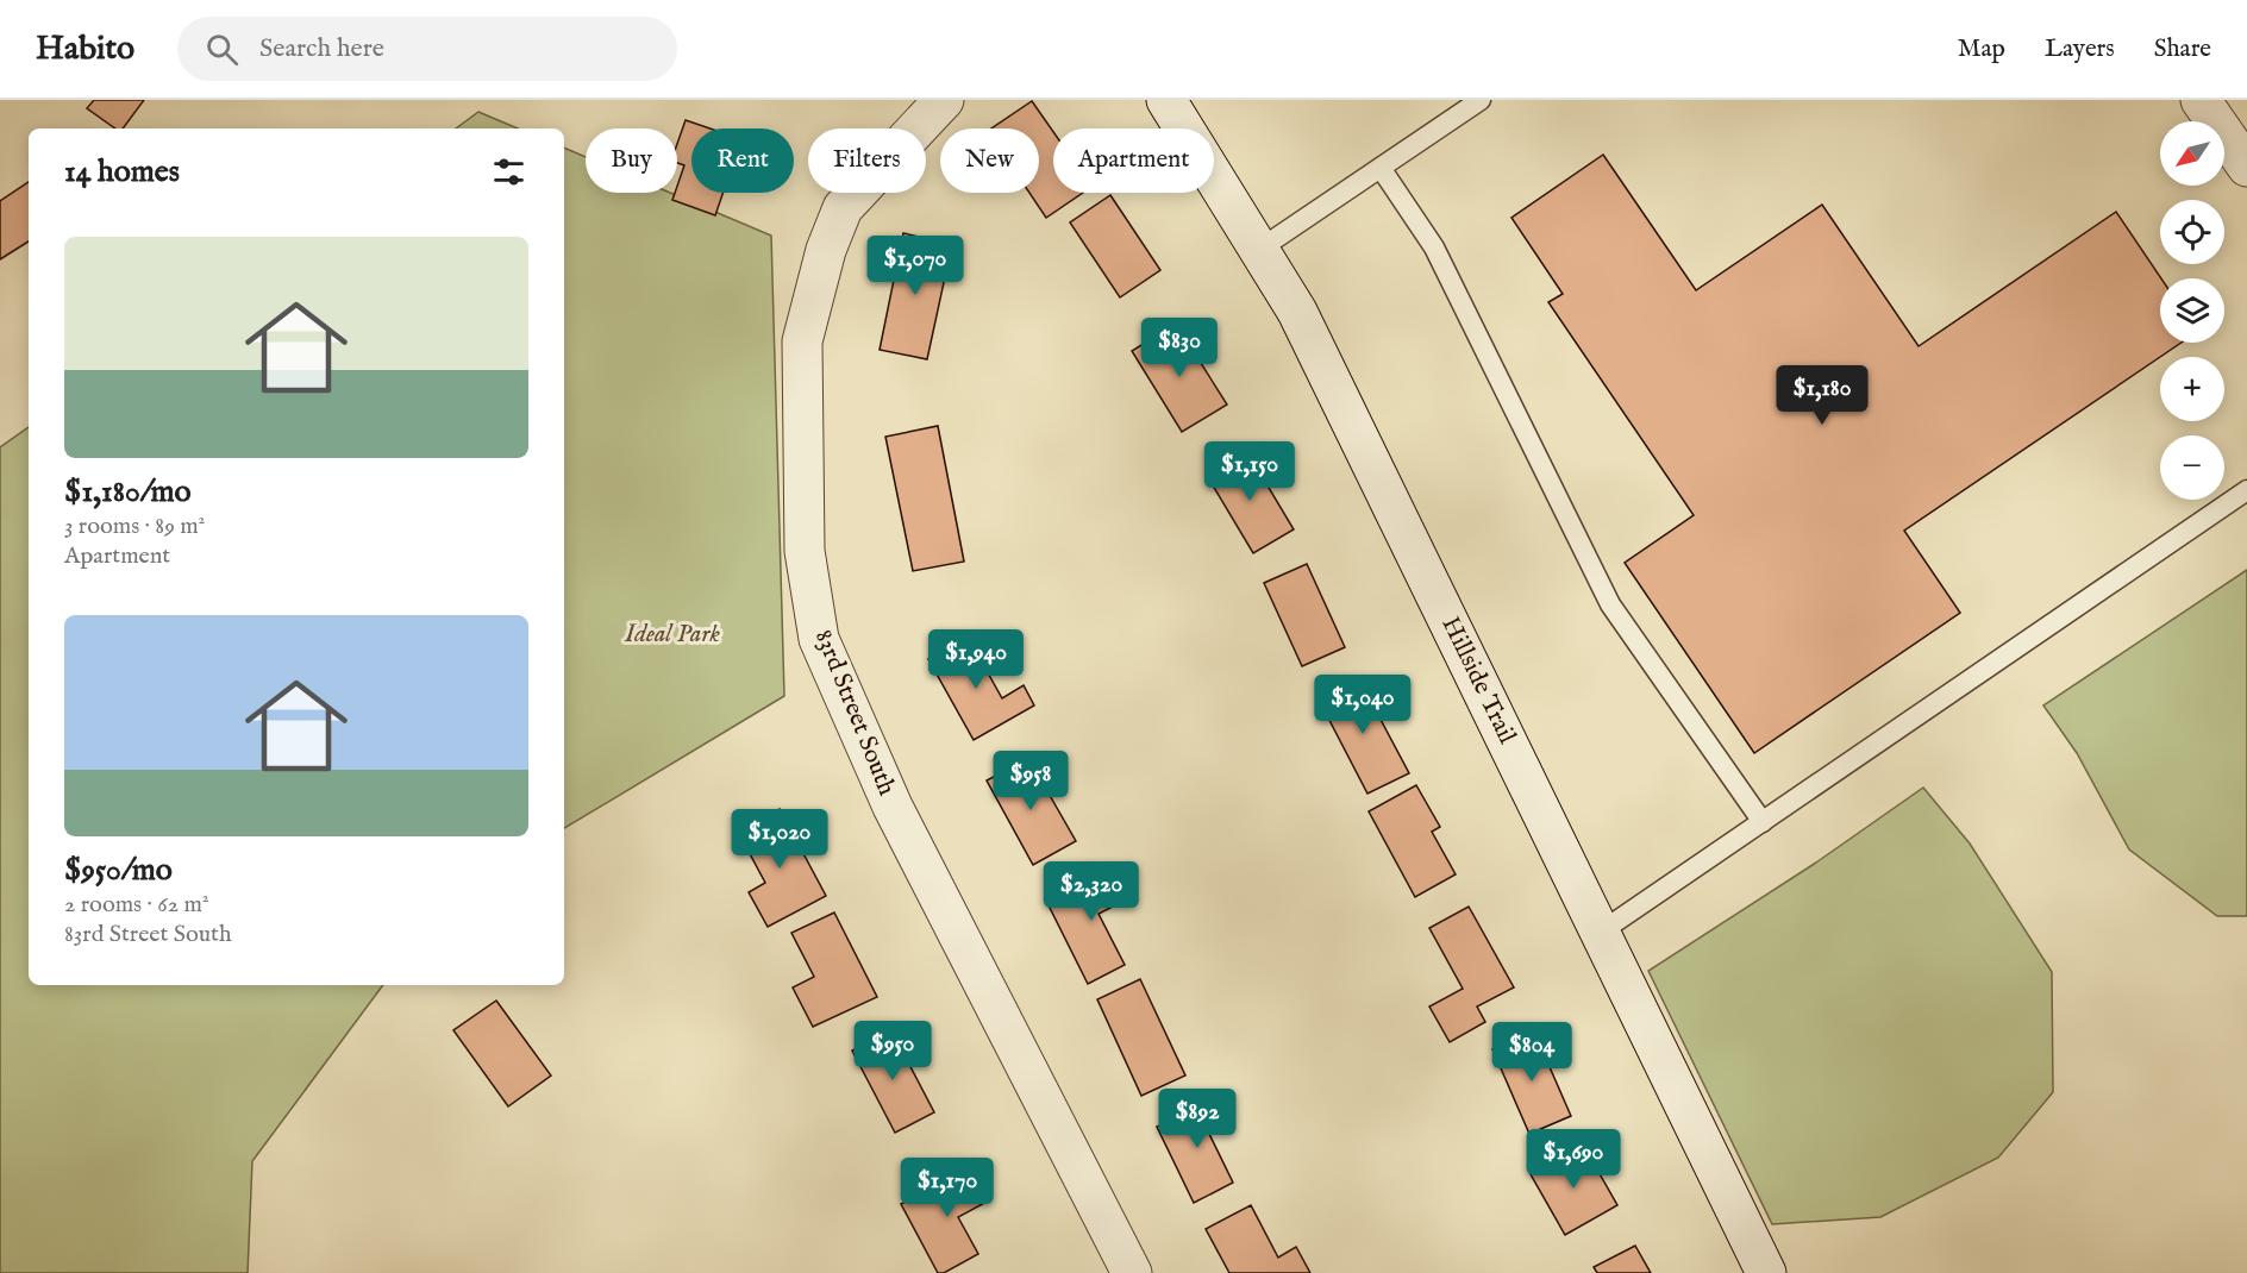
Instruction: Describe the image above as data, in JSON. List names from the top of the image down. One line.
{"streets":{"street":["Hillside Trail","83rd Street South"]},"parks":["Ideal Park"],"north":"bottom left","page":{"header":"Habito","search":"Search here","nav":["Map","Layers","Share"],"map_buttons":["+","−"],"chip":["Buy","Rent","Filters","New","Apartment"],"heading":"14 homes","list":[{"name":"$1,180/mo","note":"3 rooms · 89 m² · Apartment"},{"name":"$950/mo","note":"2 rooms · 62 m² · 83rd Street South"}],"price":["$1,070","$830","$1,180","$1,150","$1,940","$1,040","$958","$1,020","$2,320","$950","$804","$892","$1,690","$1,170"]}}
